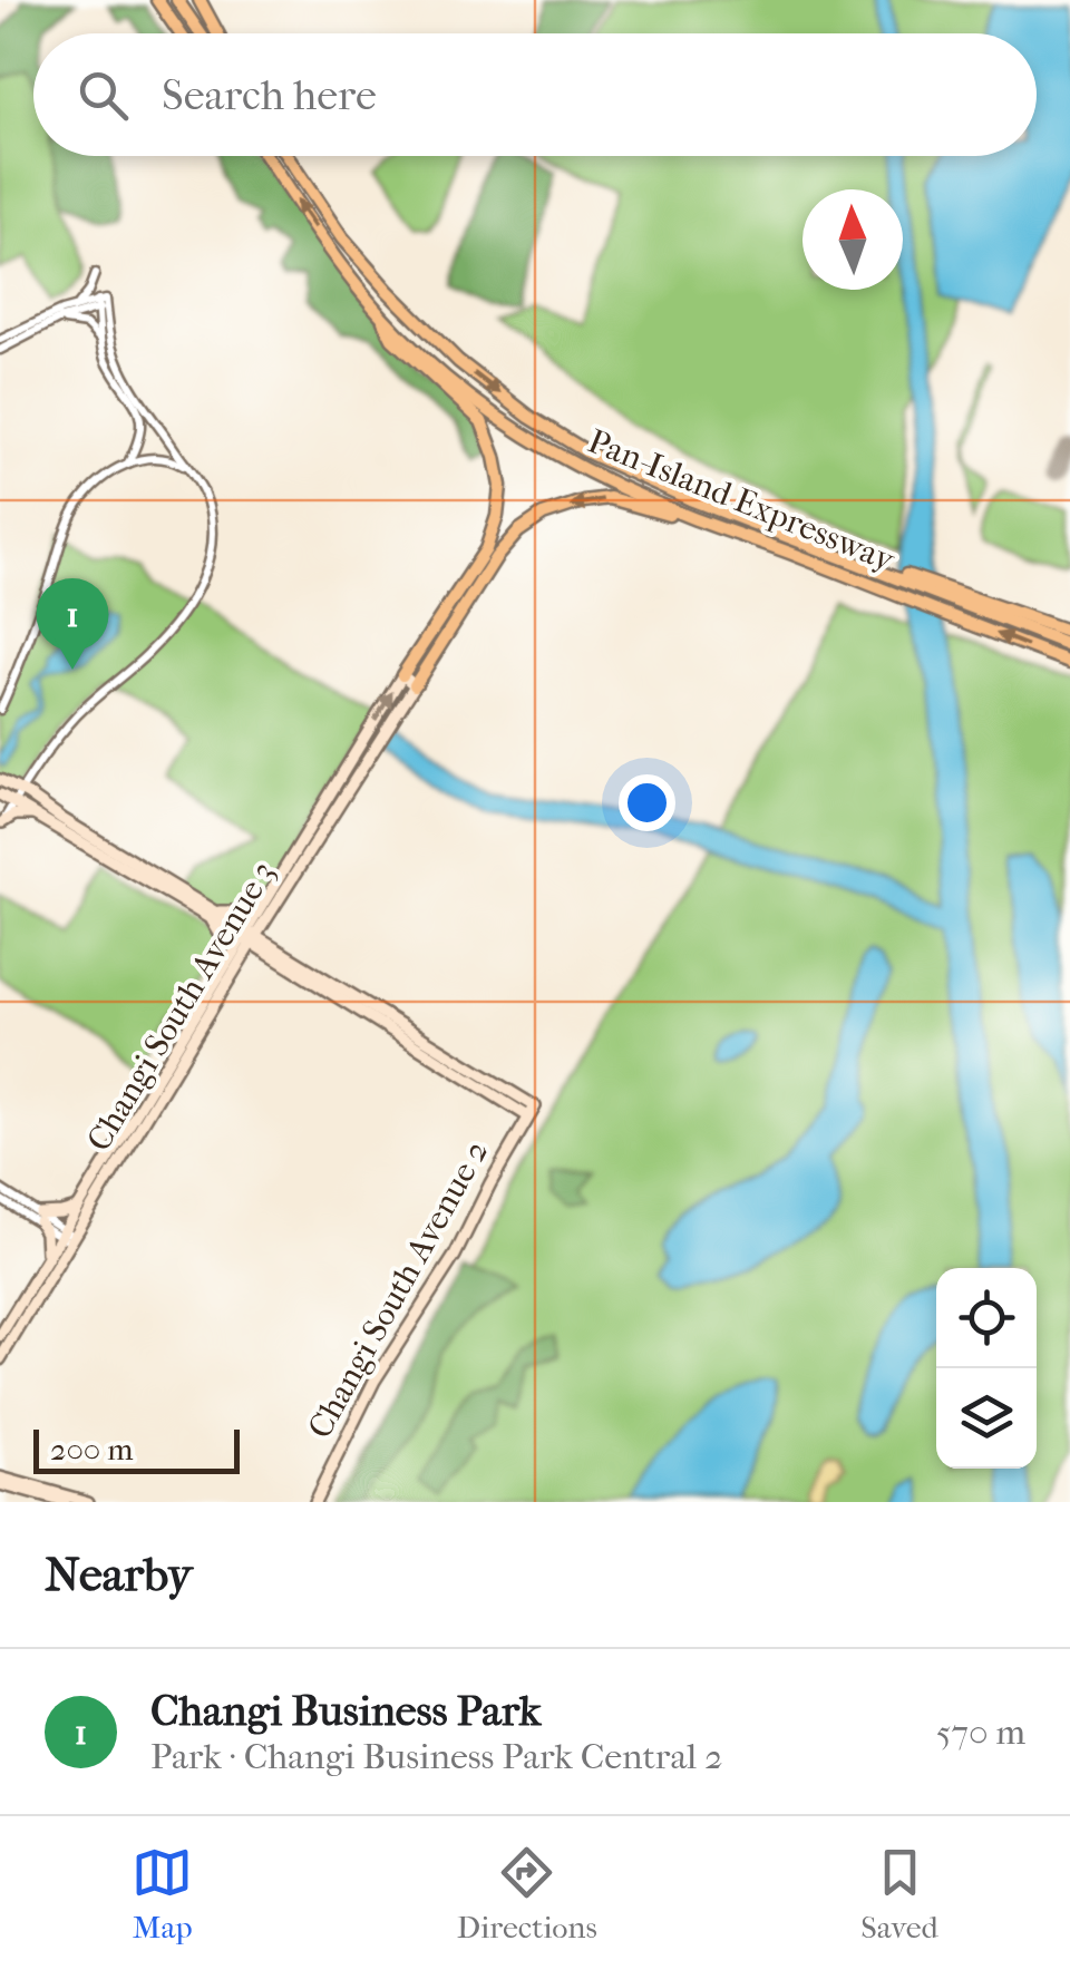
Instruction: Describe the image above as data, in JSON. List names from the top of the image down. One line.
{"streets":{"highway":["Pan-Island Expressway"],"street":["Changi South Avenue 3","Changi South Avenue 2"]},"crossings":[["Changi South Avenue 3","Changi South Avenue 2"]],"scale_bar":"200 m","north":"top","page":{"search":"Search here","pins":"1","scale":"200 m","heading":"Nearby","list":[{"mark":"1","name":"Changi Business Park","note":"Park · Changi Business Park Central 2","value":"570 m"}],"nav":["Map","Directions","Saved"]}}
